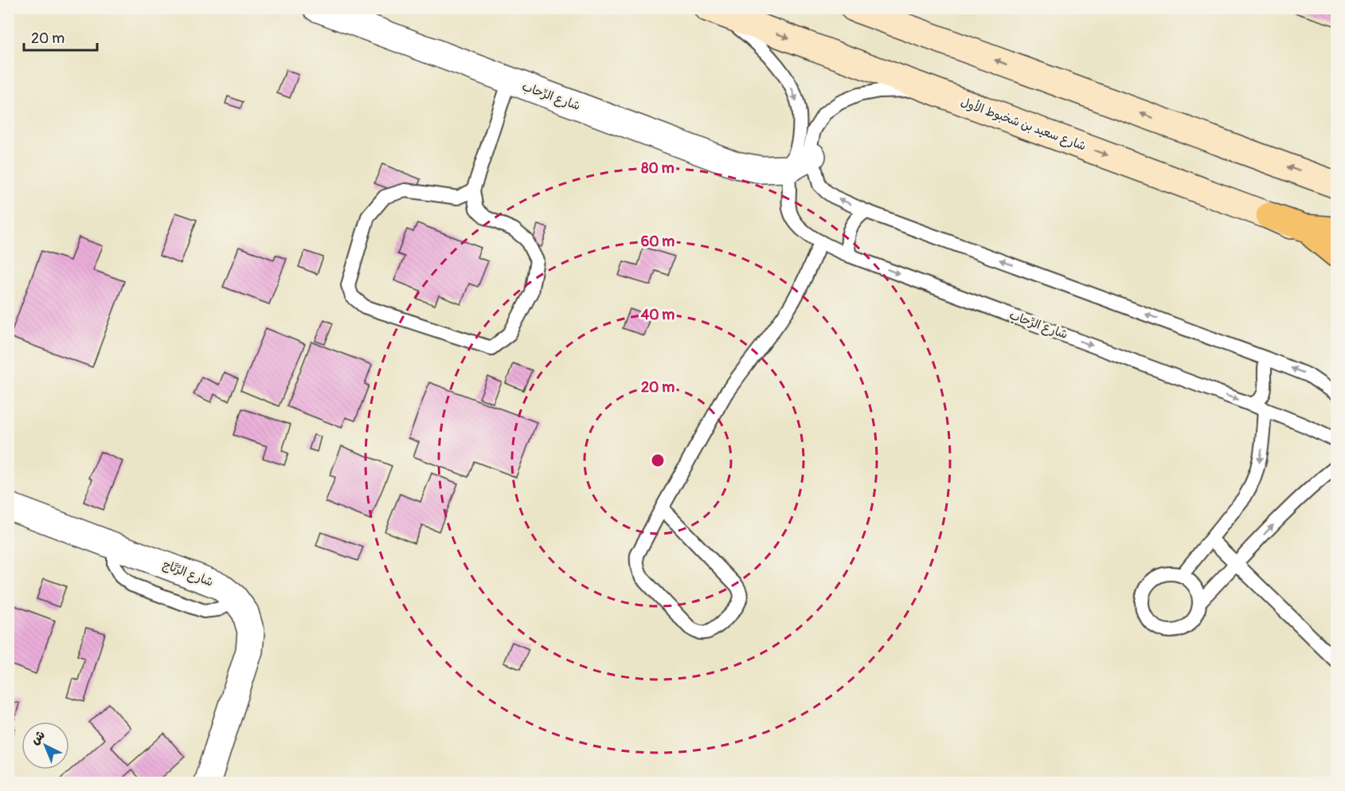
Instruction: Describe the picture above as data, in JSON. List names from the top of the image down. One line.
{"streets":{"main road":["شارع سعيد بن شخبوط الأول"],"street":["شارع الرِّحاب","شارع الرِّتَاج"]},"crossings":[["شارع الرِّحاب","شارع سعيد بن شخبوط الأول"]],"one_way":["شارع الرِّحاب"],"scale_bar":"20 m","north":"top left","rings":["80 m","60 m","40 m","20 m"]}
